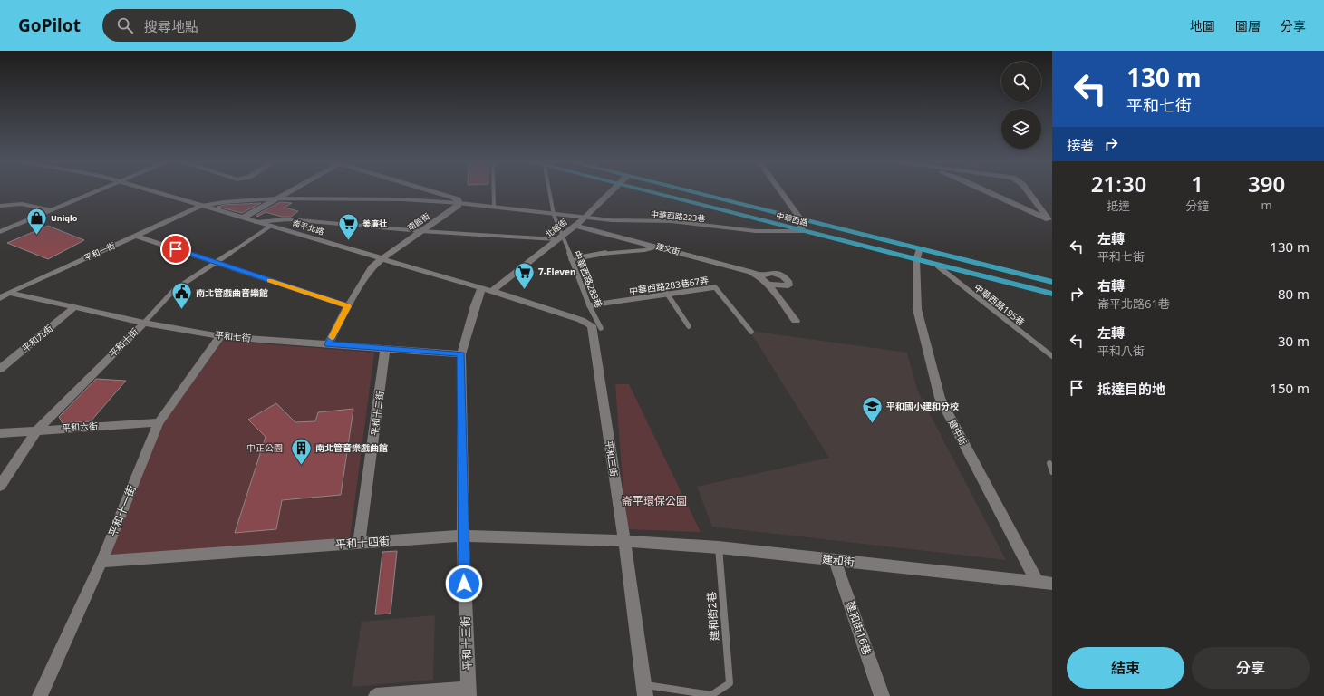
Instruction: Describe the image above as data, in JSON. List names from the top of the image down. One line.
{"streets":{"main road":["中華西路"],"street":["南館街","崙平北路","北館街","建文街","平和一街","平和七街","平和九街","平和十街","平和十二街","平和六街","建中街","平和三街","平和十一街","平和十四街","建和街","建和街16巷","平和十三街"],"lane":["中華西路223巷","中華西路283巷","中華西路283巷67弄","中華西路195巷","建和街2巷"]},"crossings":[["中華西路223巷","中華西路"],["中華西路223巷","南館街"],["中華西路223巷","崙平北路"],["中華西路223巷","北館街"],["中華西路223巷","平和一街"],["中華西路223巷","中華西路283巷"],["中華西路","中華西路195巷"],["中華西路","建中街"],["南館街","崙平北路"],["南館街","平和七街"],["崙平北路","北館街"],["崙平北路","平和一街"],["崙平北路","平和十街"],["崙平北路","平和十三街"],["北館街","建文街"],["北館街","中華西路283巷"],["北館街","平和十三街"],["平和一街","平和七街"],["中華西路283巷","中華西路283巷67弄"],["中華西路283巷","平和三街"],["平和七街","平和九街"],["平和七街","平和十街"],["平和七街","平和十二街"],["平和七街","平和十一街"],["平和七街","平和十三街"],["平和十街","平和六街"],["平和十二街","平和十四街"],["平和六街","平和十一街"],["建中街","建和街"],["平和三街","平和十四街"],["平和三街","建和街"],["平和三街","建和街2巷"],["平和十一街","平和十四街"],["平和十四街","建和街"],["平和十四街","平和十三街"],["建和街","建和街2巷"],["建和街","建和街16巷"]],"parks":["中正公園","崙平環保公園"],"places":{"shop":["Uniqlo"],"supermarket":["美廉社","7-Eleven"],"public building":["南北管戲曲音樂館"],"school or university":["平和國小建和分校"],"building":["南北管音樂戲曲館"]},"page":{"header":"GoPilot","search":"搜尋地點","nav":["地圖","圖層","分享"],"turn":["130 m","平和七街"],"then":"接著","eta":["21:30","抵達","1","分鐘","390","m"],"list":[{"name":"左轉","note":"平和七街","value":"130 m"},{"name":"右轉","note":"崙平北路61巷","value":"80 m"},{"name":"左轉","note":"平和八街","value":"30 m"},{"name":"抵達目的地","value":"150 m"}],"buttons":["結束","分享"]}}
